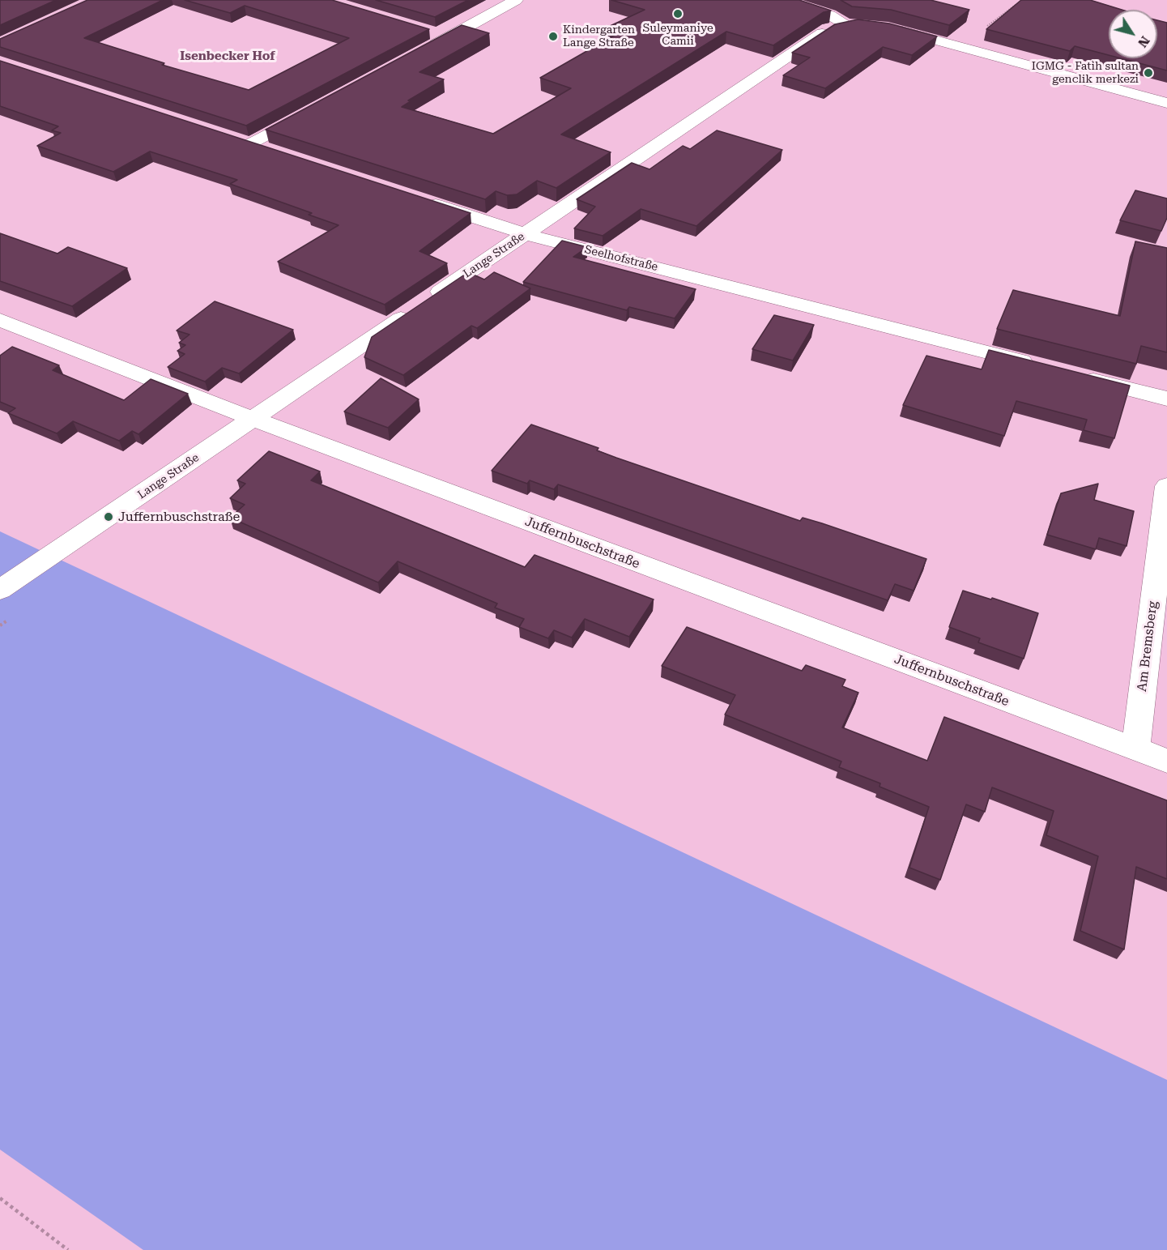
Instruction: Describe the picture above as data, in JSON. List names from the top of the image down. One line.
{"streets":{"street":["Lange Straße","Seelhofstraße","Juffernbuschstraße","Am Bremsberg"]},"crossings":[["Lange Straße","Seelhofstraße"],["Lange Straße","Juffernbuschstraße"],["Juffernbuschstraße","Am Bremsberg"]],"districts":["Isenbecker Hof"],"places":["Suleymaniye Camii","Kindergarten Lange Straße","IGMG - Fatih sultan genclik merkezi","Juffernbuschstraße"],"north":"bottom right"}
